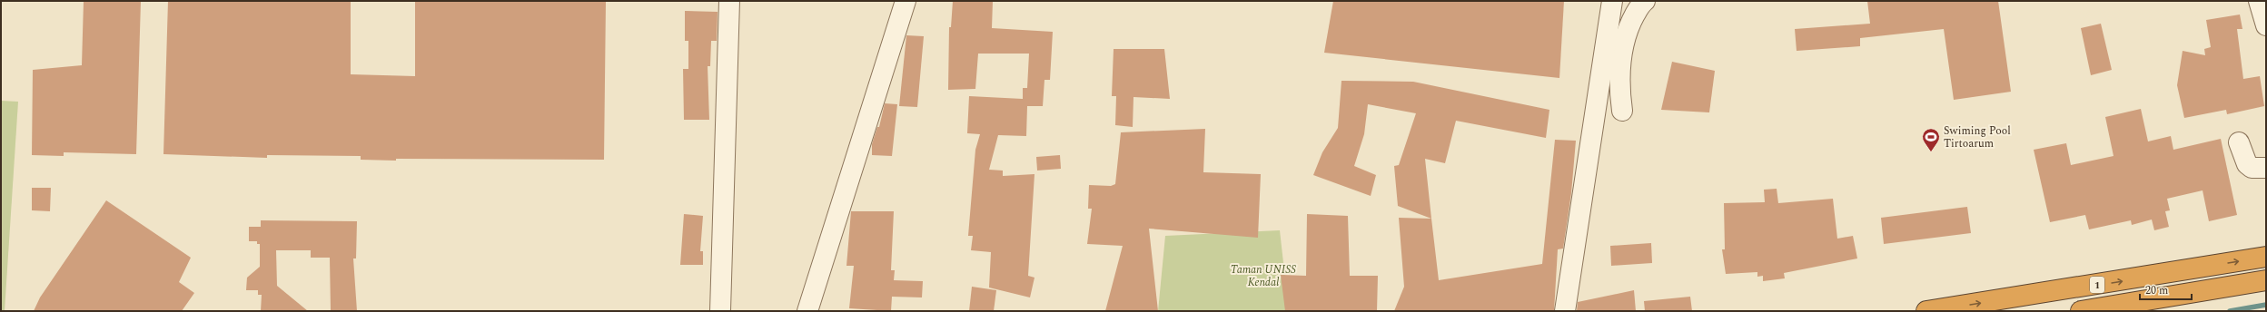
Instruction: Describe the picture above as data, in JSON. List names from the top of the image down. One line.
{"streets":{"highway":["1"]},"parks":["Taman UNISS Kendal"],"places":{"sports":["Swiming Pool Tirtoarum"]},"scale_bar":"20 m"}
